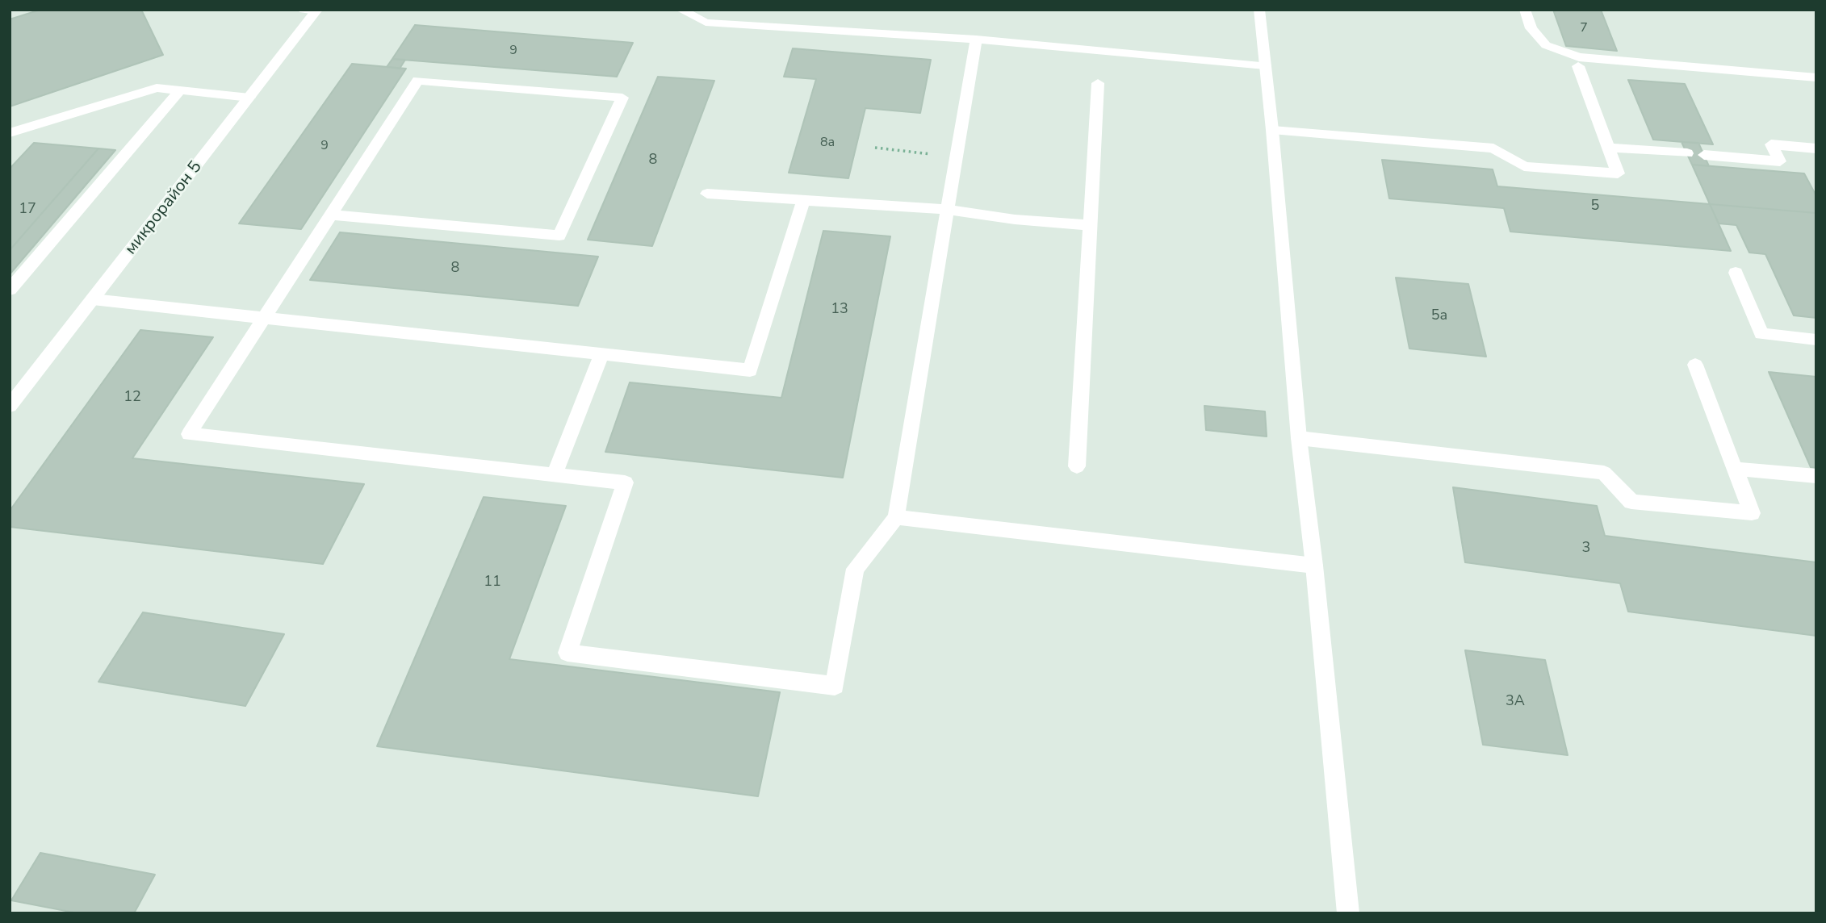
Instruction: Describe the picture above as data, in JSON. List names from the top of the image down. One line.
{"streets":{"street":["микрорайон 5"]},"house_numbers":["7","9","8а","9","8","5","17","8","13","5а","12","3","11","3А"]}
